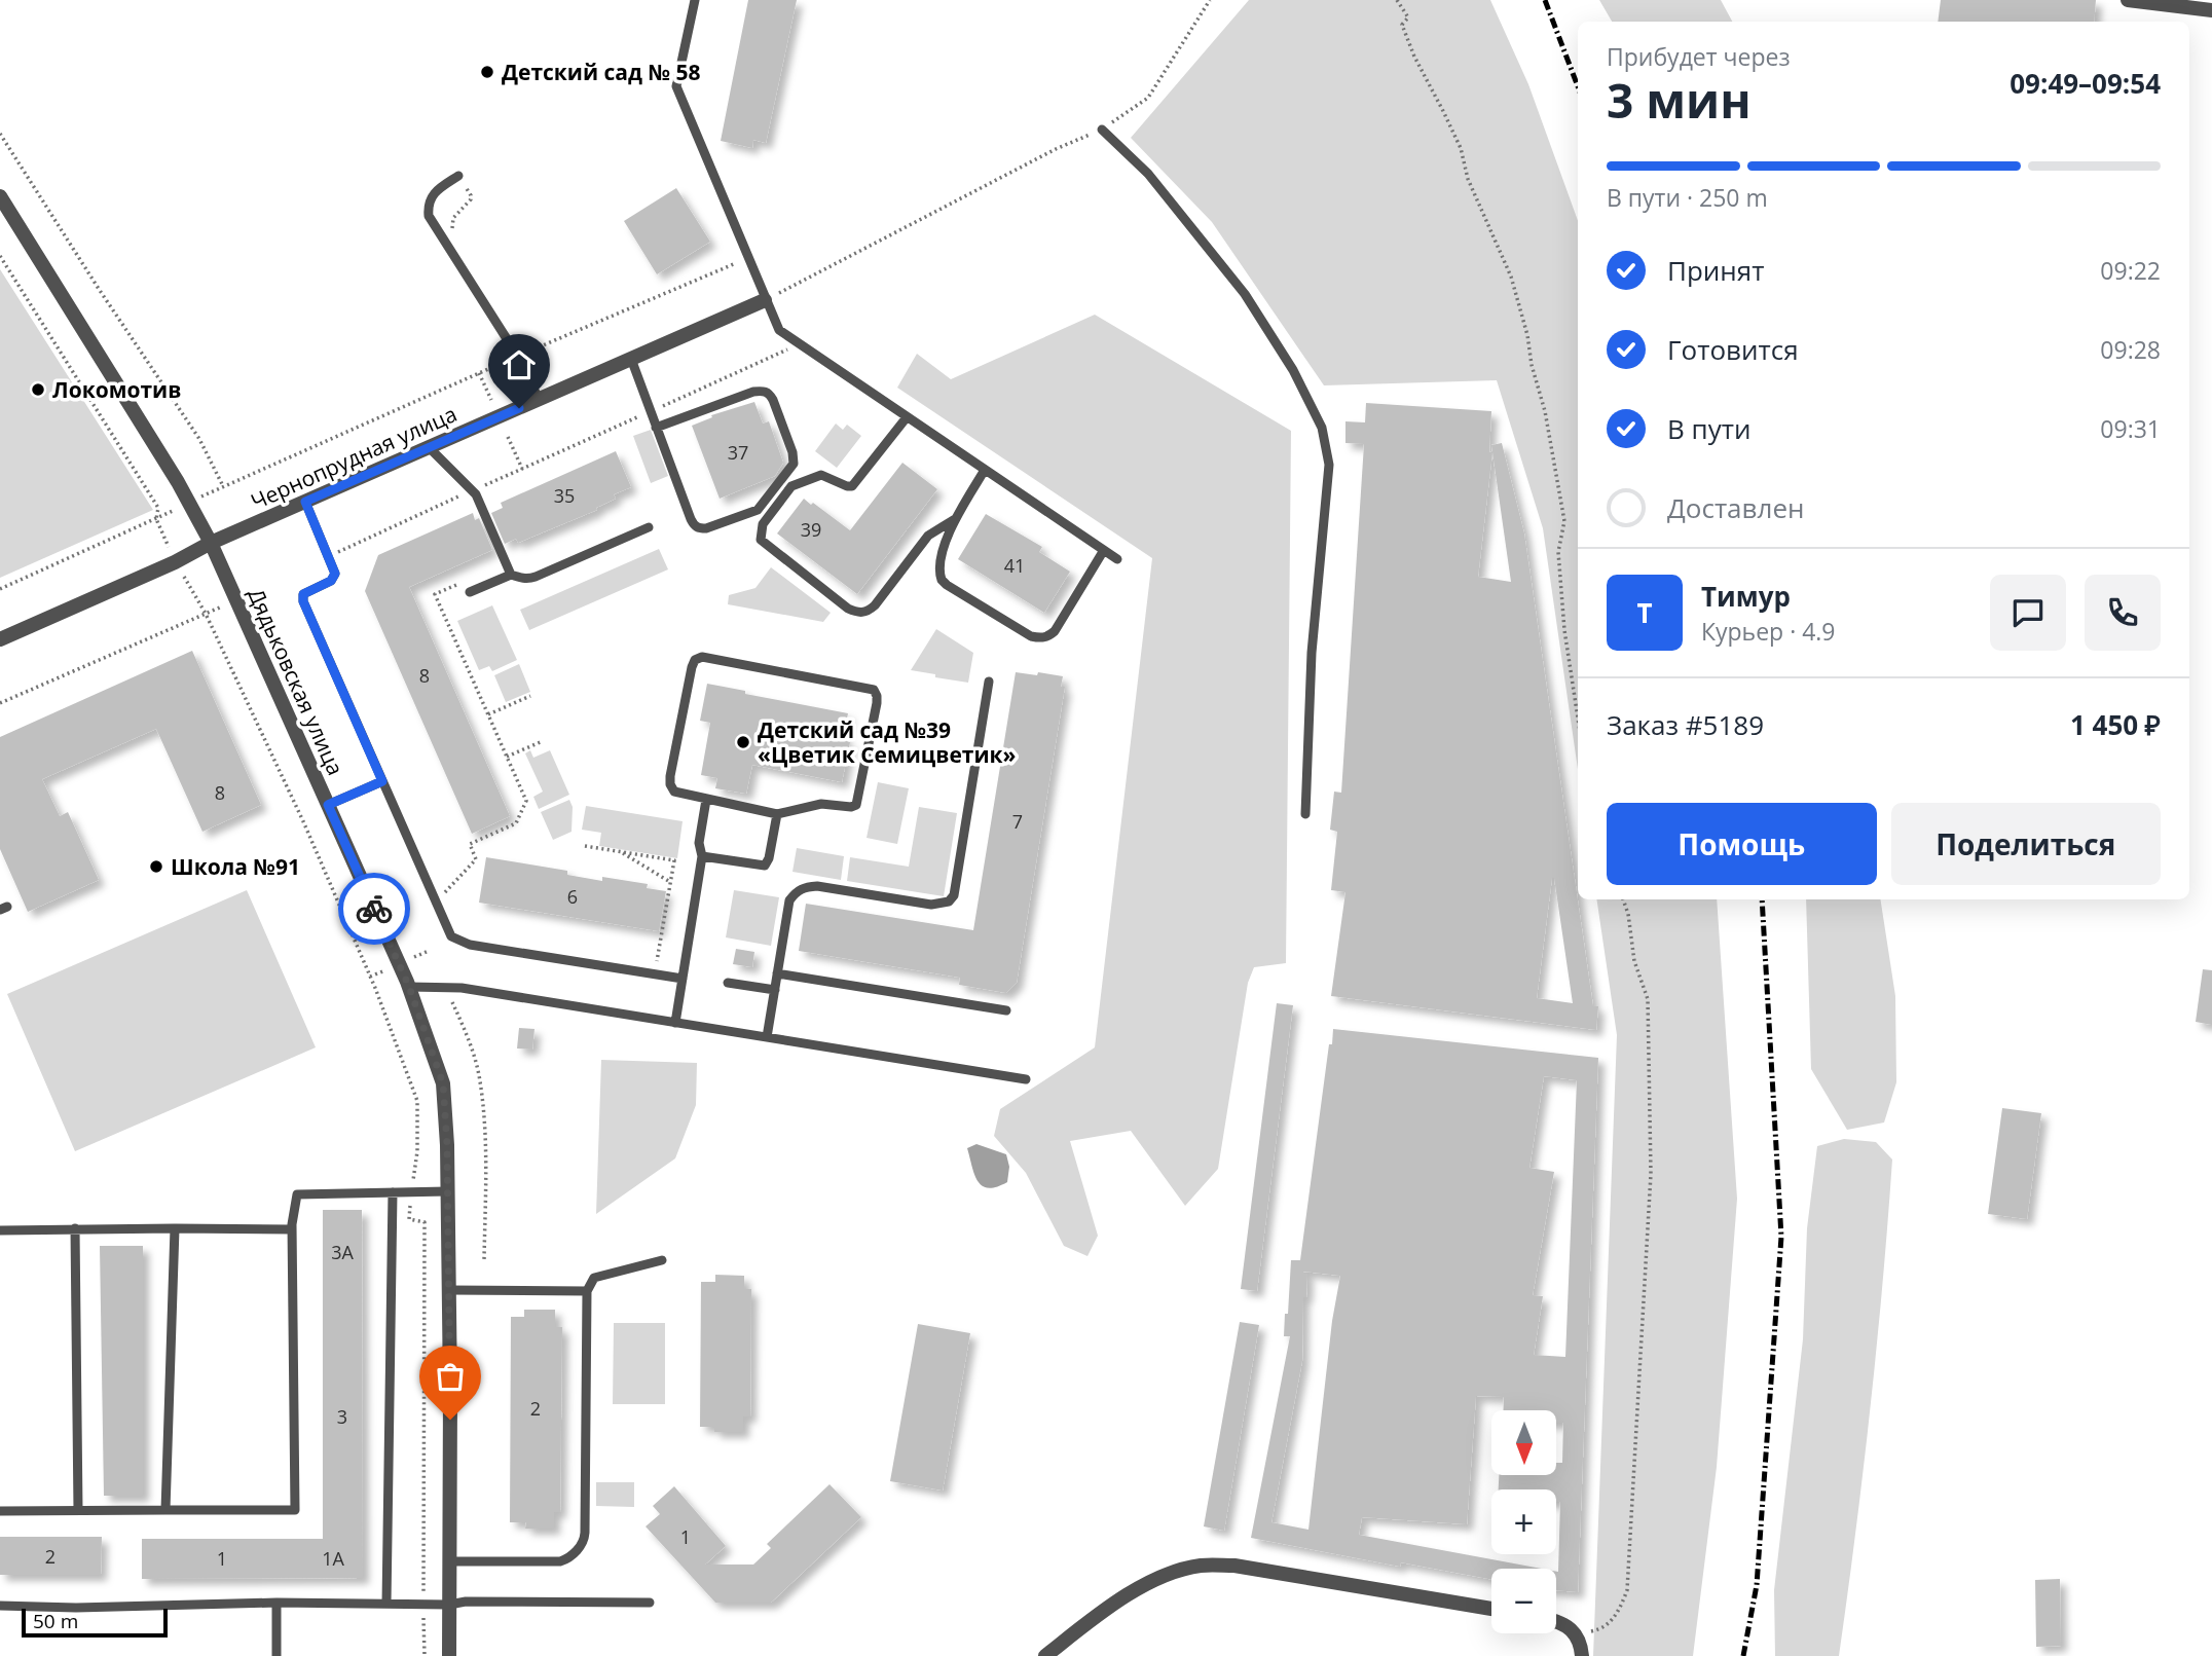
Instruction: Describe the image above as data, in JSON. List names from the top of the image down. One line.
{"streets":{"street":["Чернопрудная улица","Дядьковская улица"]},"crossings":[["Чернопрудная улица","Дядьковская улица"]],"places":["Детский сад № 58","Локомотив","Детский сад №39 «Цветик Семицветик»","Школа №91"],"house_numbers":["37","35","39","41","8","8","7","6","3А","2","3","1","2","1","1А"],"scale_bar":"50 m","north":"bottom","page":{"heading":["3 мин","Прибудет через","09:49–09:54"],"panel":["Тимур","Курьер · 4.9","Заказ #5189","1 450 ₽"],"bar":"В пути · 250 m","list":[["Принят","09:22"],["Готовится","09:28"],["В пути","09:31"],"Доставлен"],"round":"Т","buttons":["Помощь","Поделиться"],"map_buttons":["+","−"],"scale":"50 m"}}
